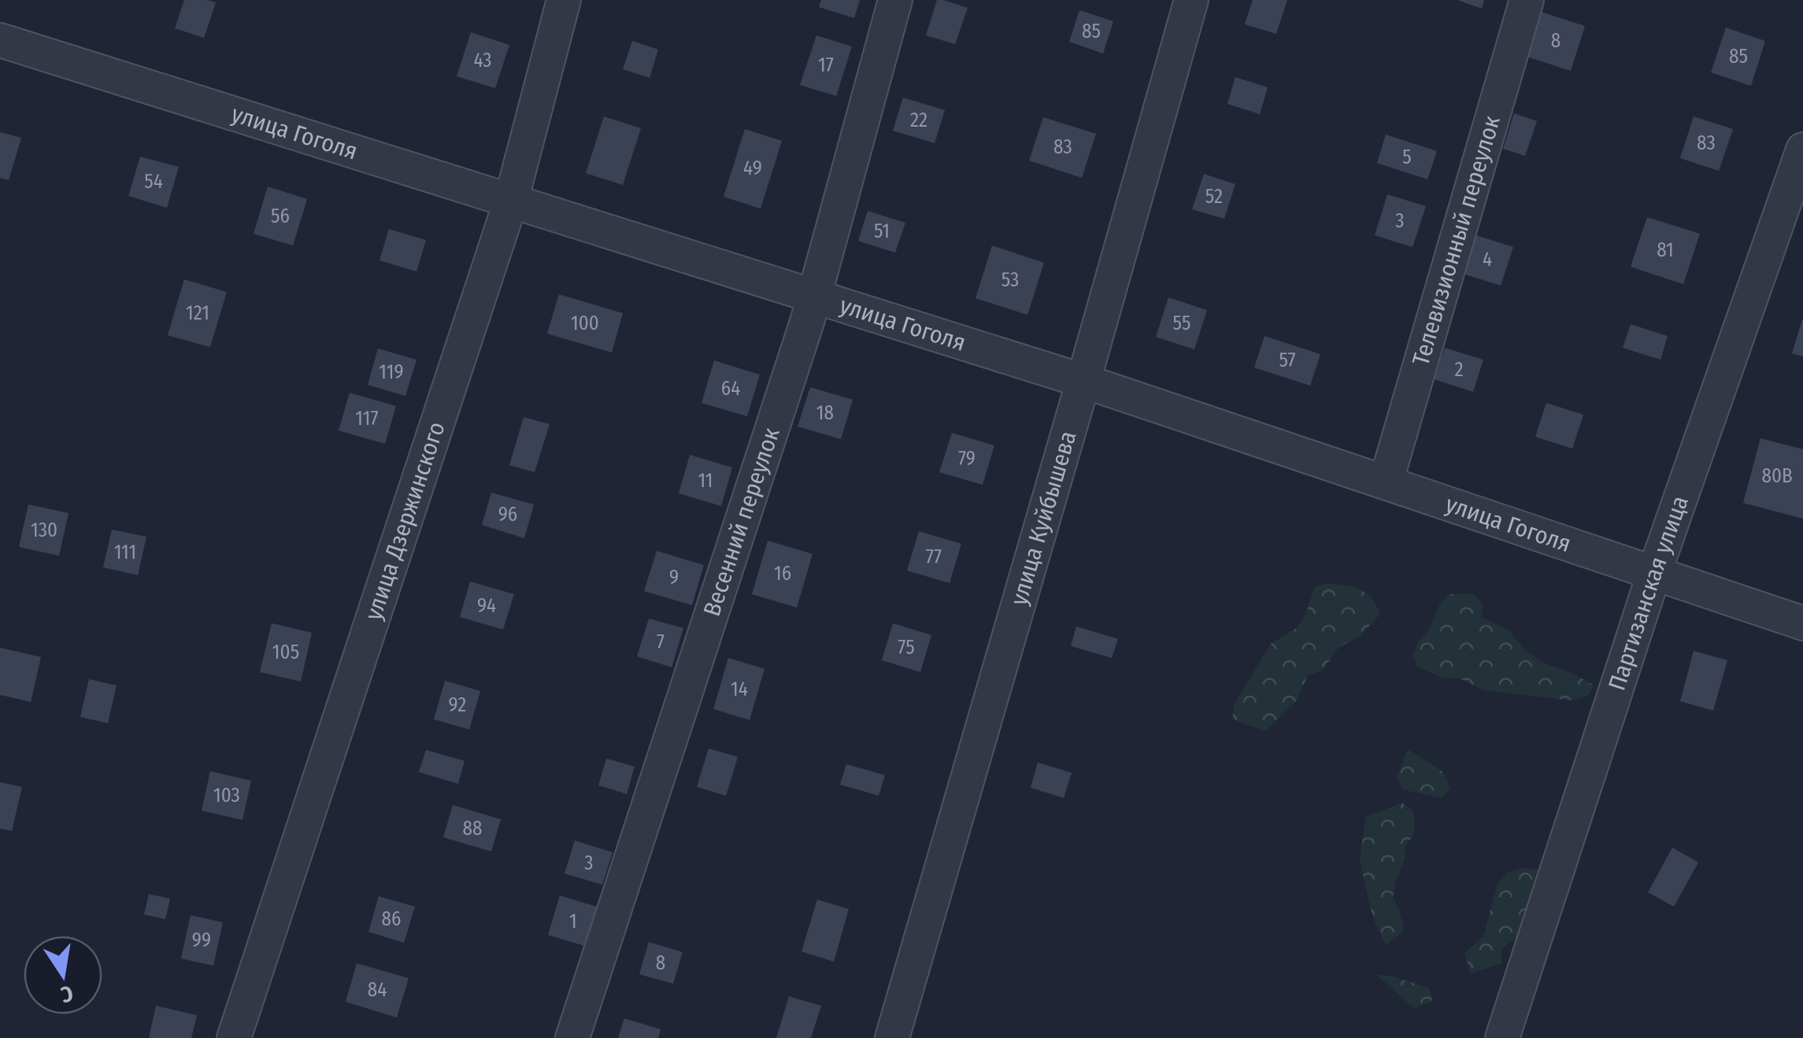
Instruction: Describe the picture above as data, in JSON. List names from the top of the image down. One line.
{"streets":{"street":["улица Гоголя","Телевизионный переулок","улица Куйбышева","улица Дзержинского","Весенний переулок","Партизанская улица"]},"crossings":[["улица Гоголя","Телевизионный переулок"],["улица Гоголя","улица Куйбышева"],["улица Гоголя","улица Дзержинского"],["улица Гоголя","Весенний переулок"],["улица Гоголя","Партизанская улица"]],"house_numbers":["85","8","85","43","17","22","83","83","5","49","54","52","56","3","51","81","4","53","121","100","55","57","2","119","64","18","117","79","80В","11","96","130","111","77","16","9","94","7","75","105","14","92","103","88","3","86","1","99","8","84"],"north":"bottom"}
